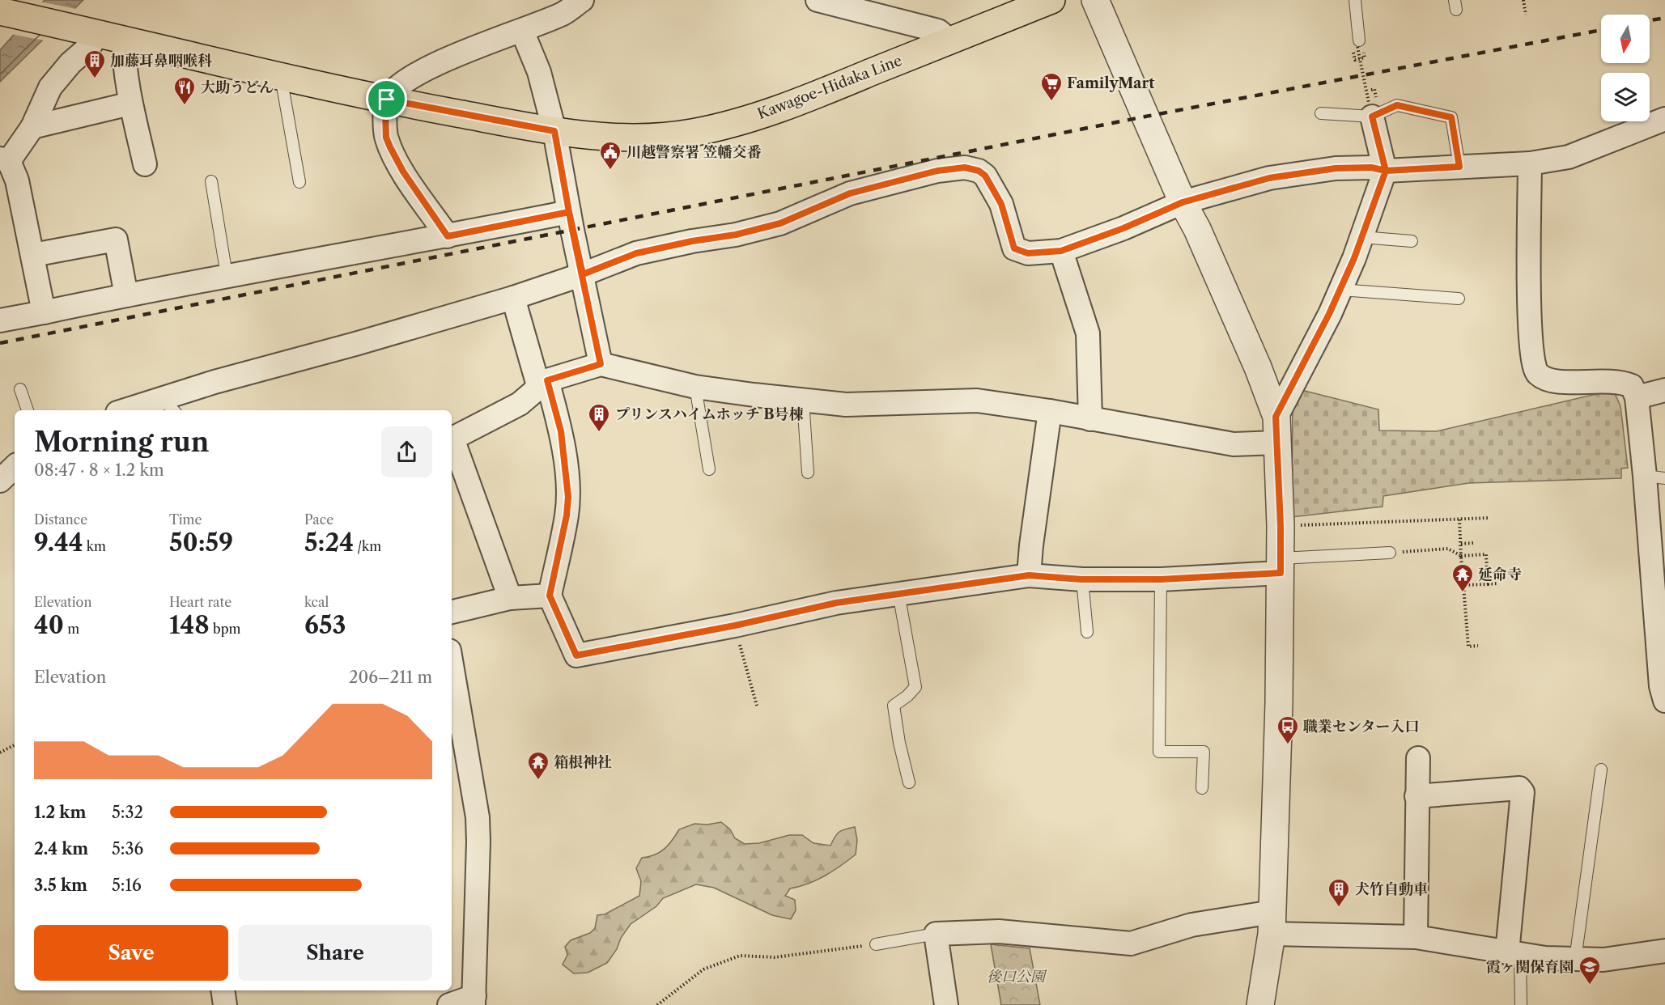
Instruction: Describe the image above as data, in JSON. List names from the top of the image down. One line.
{"streets":{"main road":["Kawagoe-Hidaka Line"]},"parks":["後口公園"],"places":{"building":["加藤耳鼻咽喉科","プリンスハイムホッチ B号棟","犬竹自動車"],"supermarket":["FamilyMart"],"restaurant":["大助うどん"],"public building":["川越警察署 笠幡交番"],"temple":["延命寺","箱根神社"],"bus stop":["職業センター入口"],"school or university":["霞ヶ関保育園"]},"north":"bottom","page":{"heading":["Morning run","08:47 · 8 × 1.2 km"],"stats":[["Distance","9.44 km"],["Time","50:59"],["Pace","5:24 /km"],["Elevation","40 m"],["Heart rate","148 bpm"],["kcal","653"]],"chart":["Elevation","206–211 m"],"list":[{"name":"1.2 km","note":"5:32"},{"name":"2.4 km","note":"5:36"},{"name":"3.5 km","note":"5:16"}],"buttons":["Save","Share"]}}
